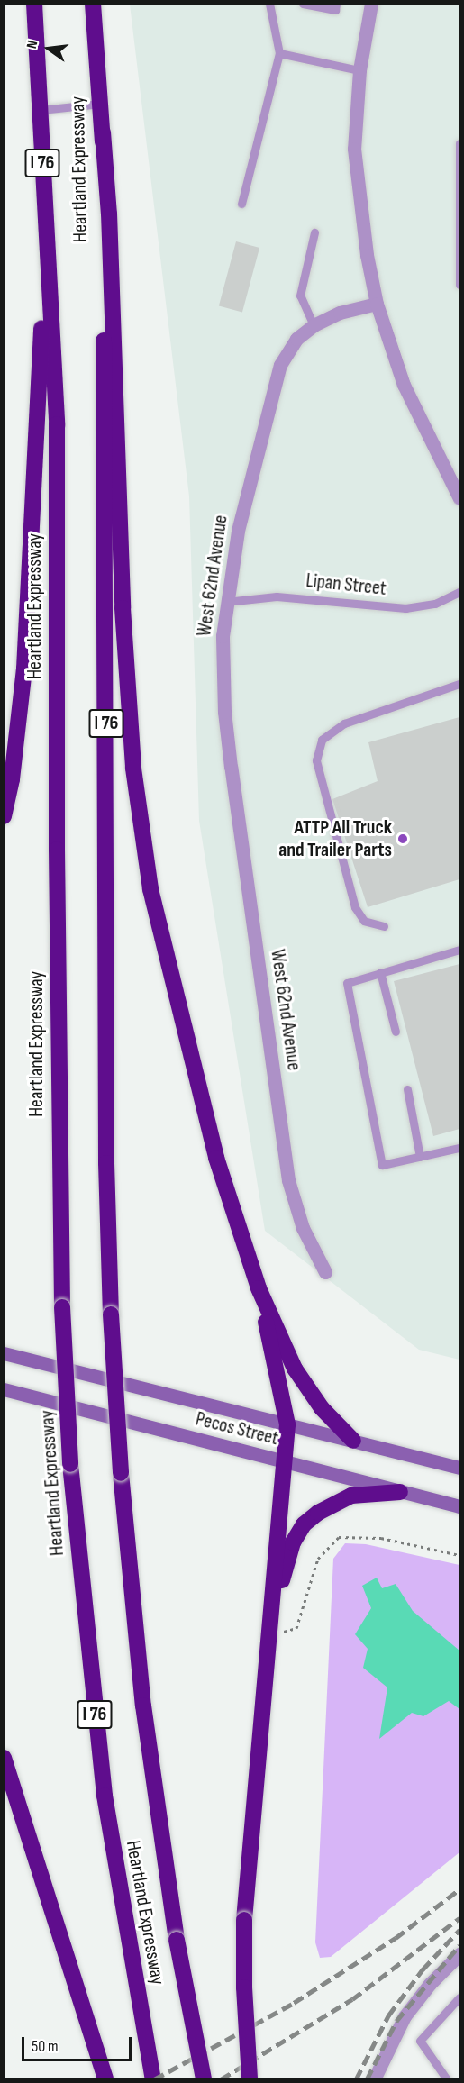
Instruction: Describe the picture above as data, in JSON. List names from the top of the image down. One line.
{"streets":{"highway":["I 76","Heartland Expressway"],"main road":["Pecos Street"],"street":["West 62nd Avenue"],"lane":["Lipan Street"]},"crossings":[["West 62nd Avenue","Lipan Street"]],"places":["ATTP All Truck and Trailer Parts"],"scale_bar":"50 m","north":"left"}
